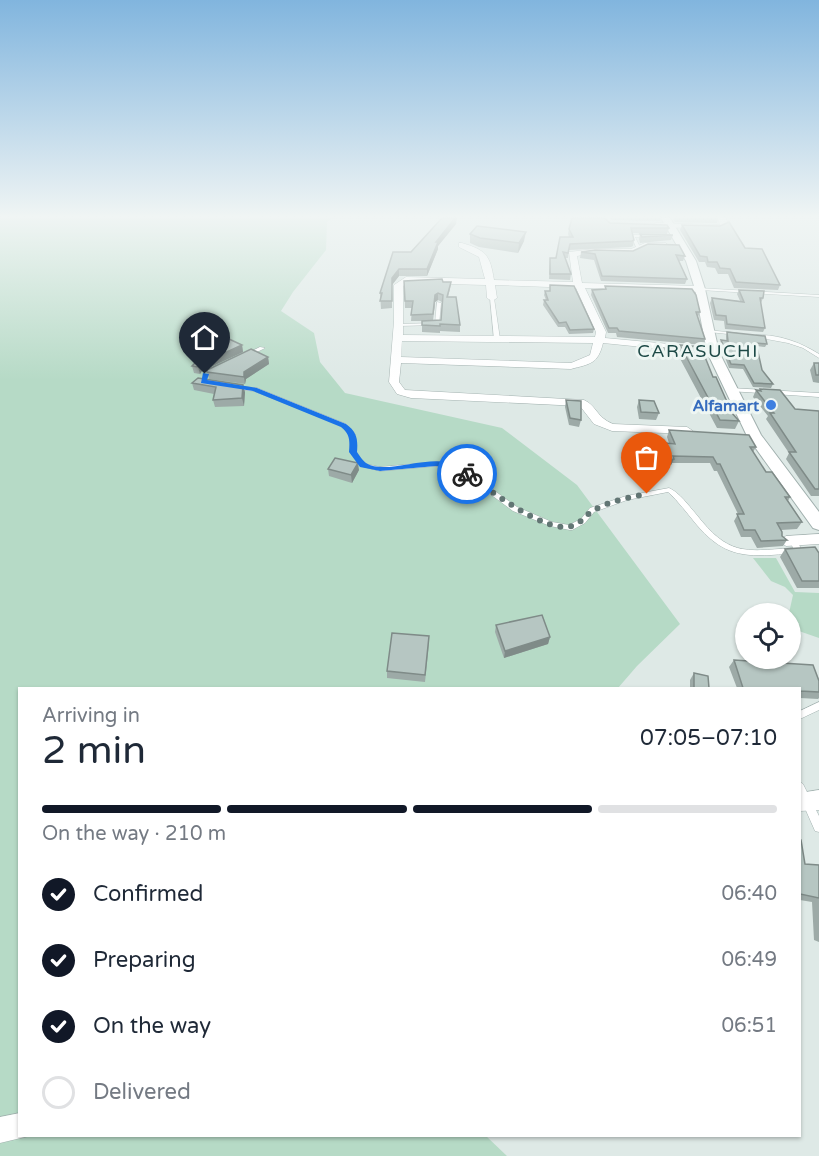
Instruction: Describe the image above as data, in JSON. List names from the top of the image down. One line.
{"districts":["CARASUCHI"],"places":["Alfamart"],"page":{"heading":["2 min","Arriving in","07:05–07:10"],"bar":"On the way · 210 m","list":[["Confirmed","06:40"],["Preparing","06:49"],["On the way","06:51"],"Delivered"]}}
